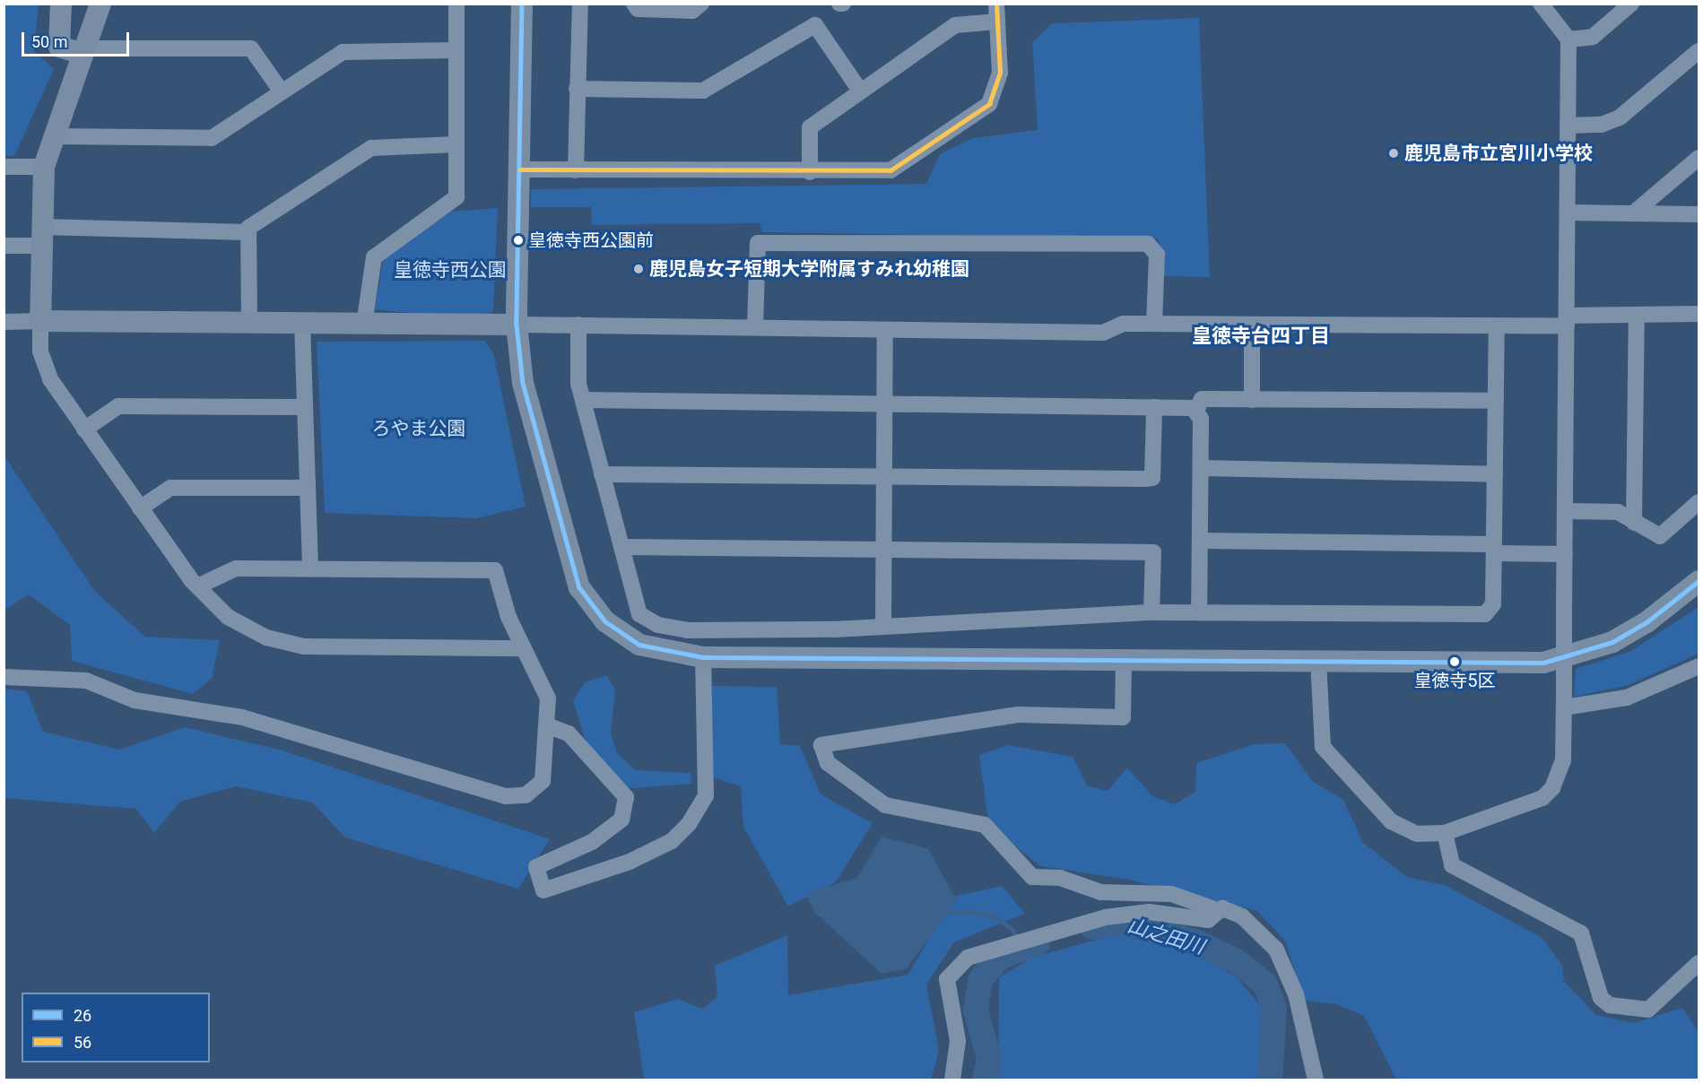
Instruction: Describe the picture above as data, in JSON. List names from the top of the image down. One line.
{"districts":["皇徳寺台四丁目"],"water":["山之田川"],"parks":["皇徳寺西公園","ろやま公園"],"places":["鹿児島市立宮川小学校","皇徳寺西公園前","鹿児島女子短期大学附属すみれ幼稚園","皇徳寺5区"],"lines":["transit line 26","transit line 56"],"legend":["26","56"],"scale_bar":"50 m"}
